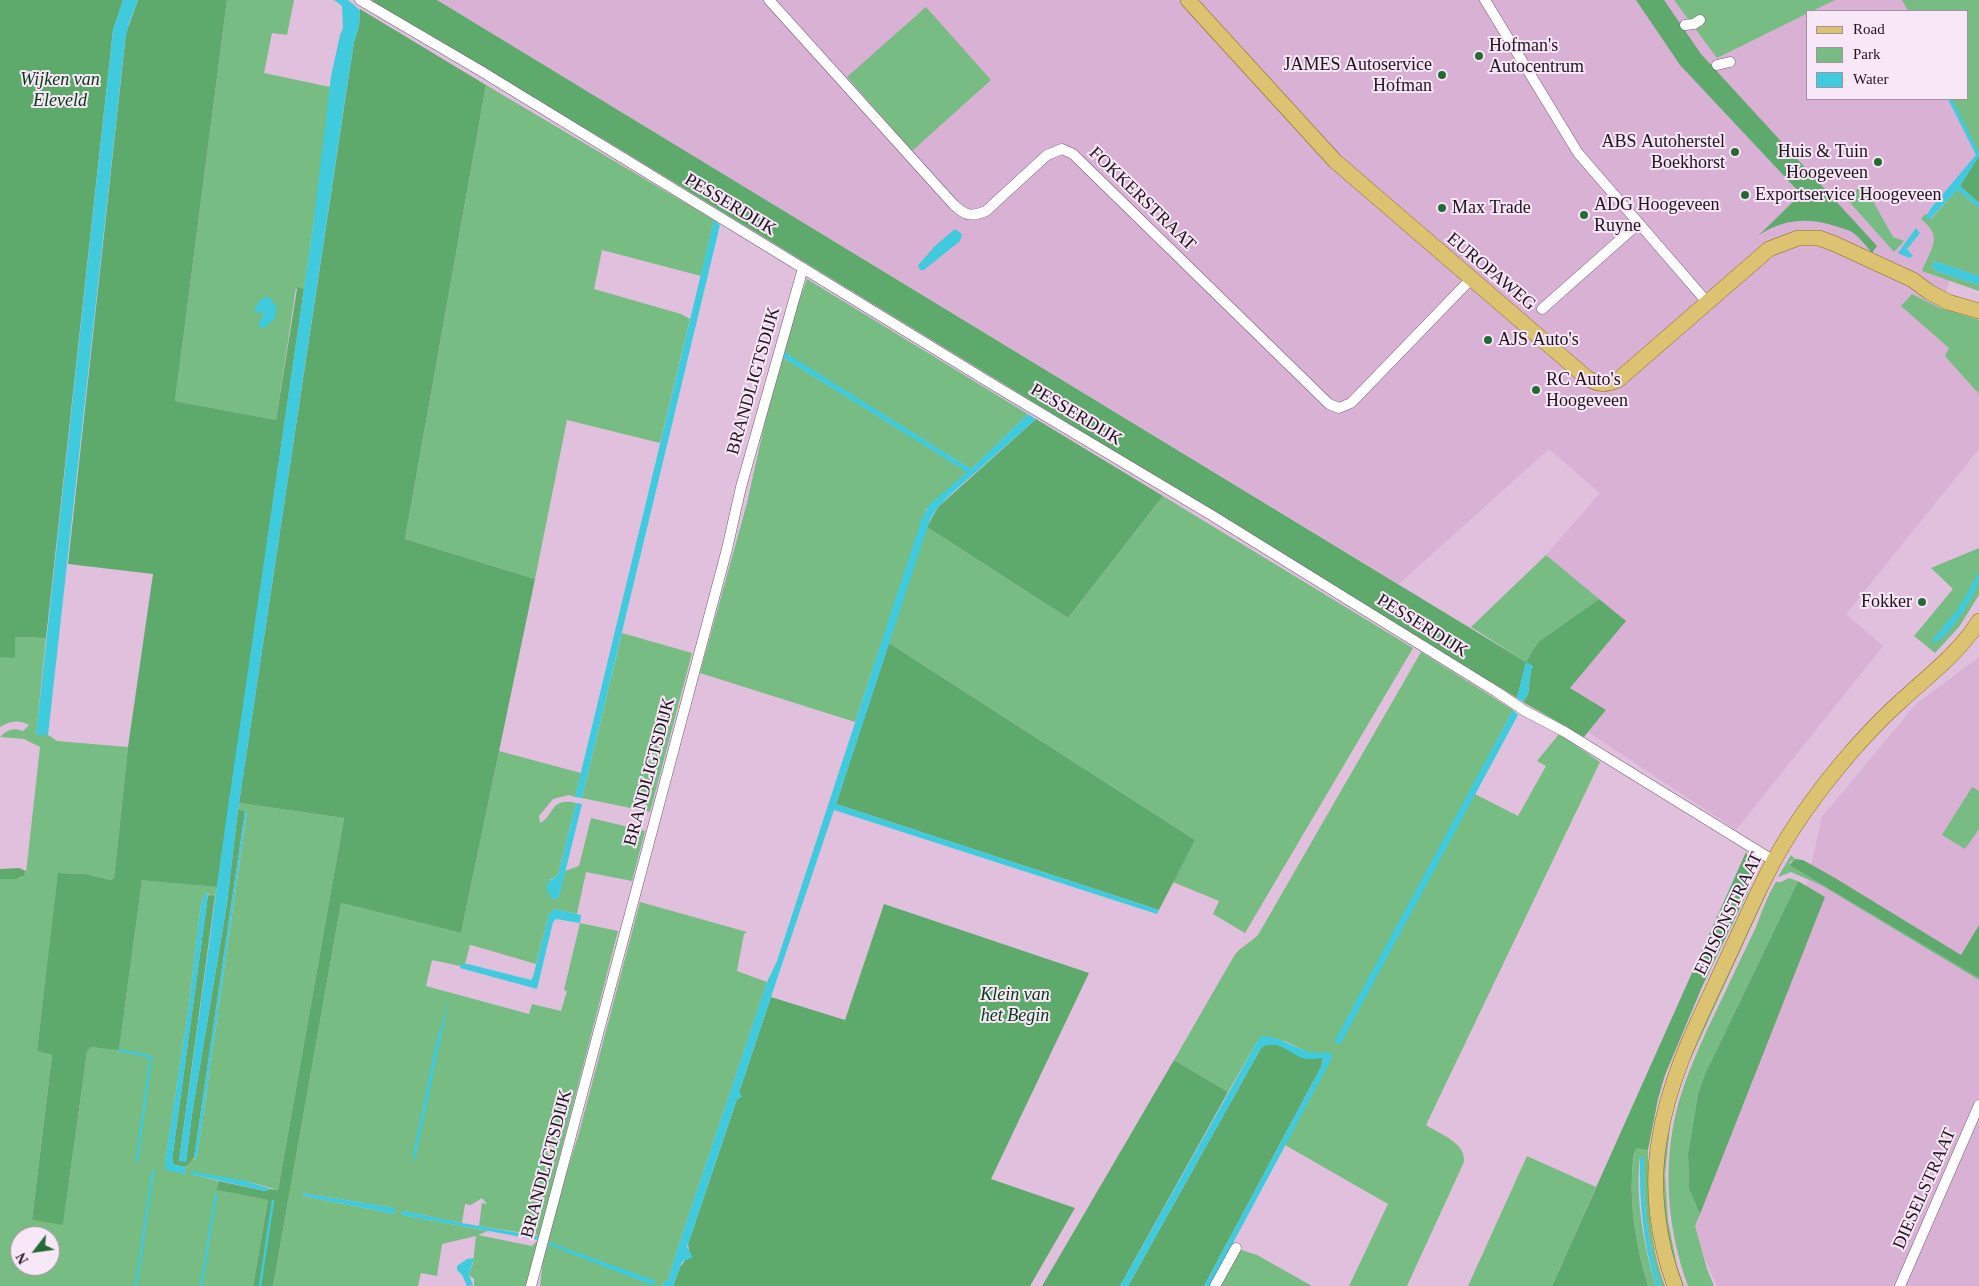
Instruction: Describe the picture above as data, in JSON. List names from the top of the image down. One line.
{"streets":{"main road":["EUROPAWEG","EDISONSTRAAT"],"street":["FOKKERSTRAAT","PESSERDIJK","BRANDLIGTSDIJK","DIESELSTRAAT"]},"crossings":[["FOKKERSTRAAT","EUROPAWEG"],["PESSERDIJK","BRANDLIGTSDIJK"],["PESSERDIJK","EDISONSTRAAT"]],"parks":["Wijken van Eleveld","Klein van het Begin"],"places":["Hofman's Autocentrum","JAMES Autoservice Hofman","ABS Autoherstel Boekhorst","Huis & Tuin Hoogeveen","Exportservice Hoogeveen","Max Trade","ADG Hoogeveen Ruyne","AJS Auto's","RC Auto's Hoogeveen","Fokker"],"legend":["Road","Park","Water"],"north":"bottom left"}
